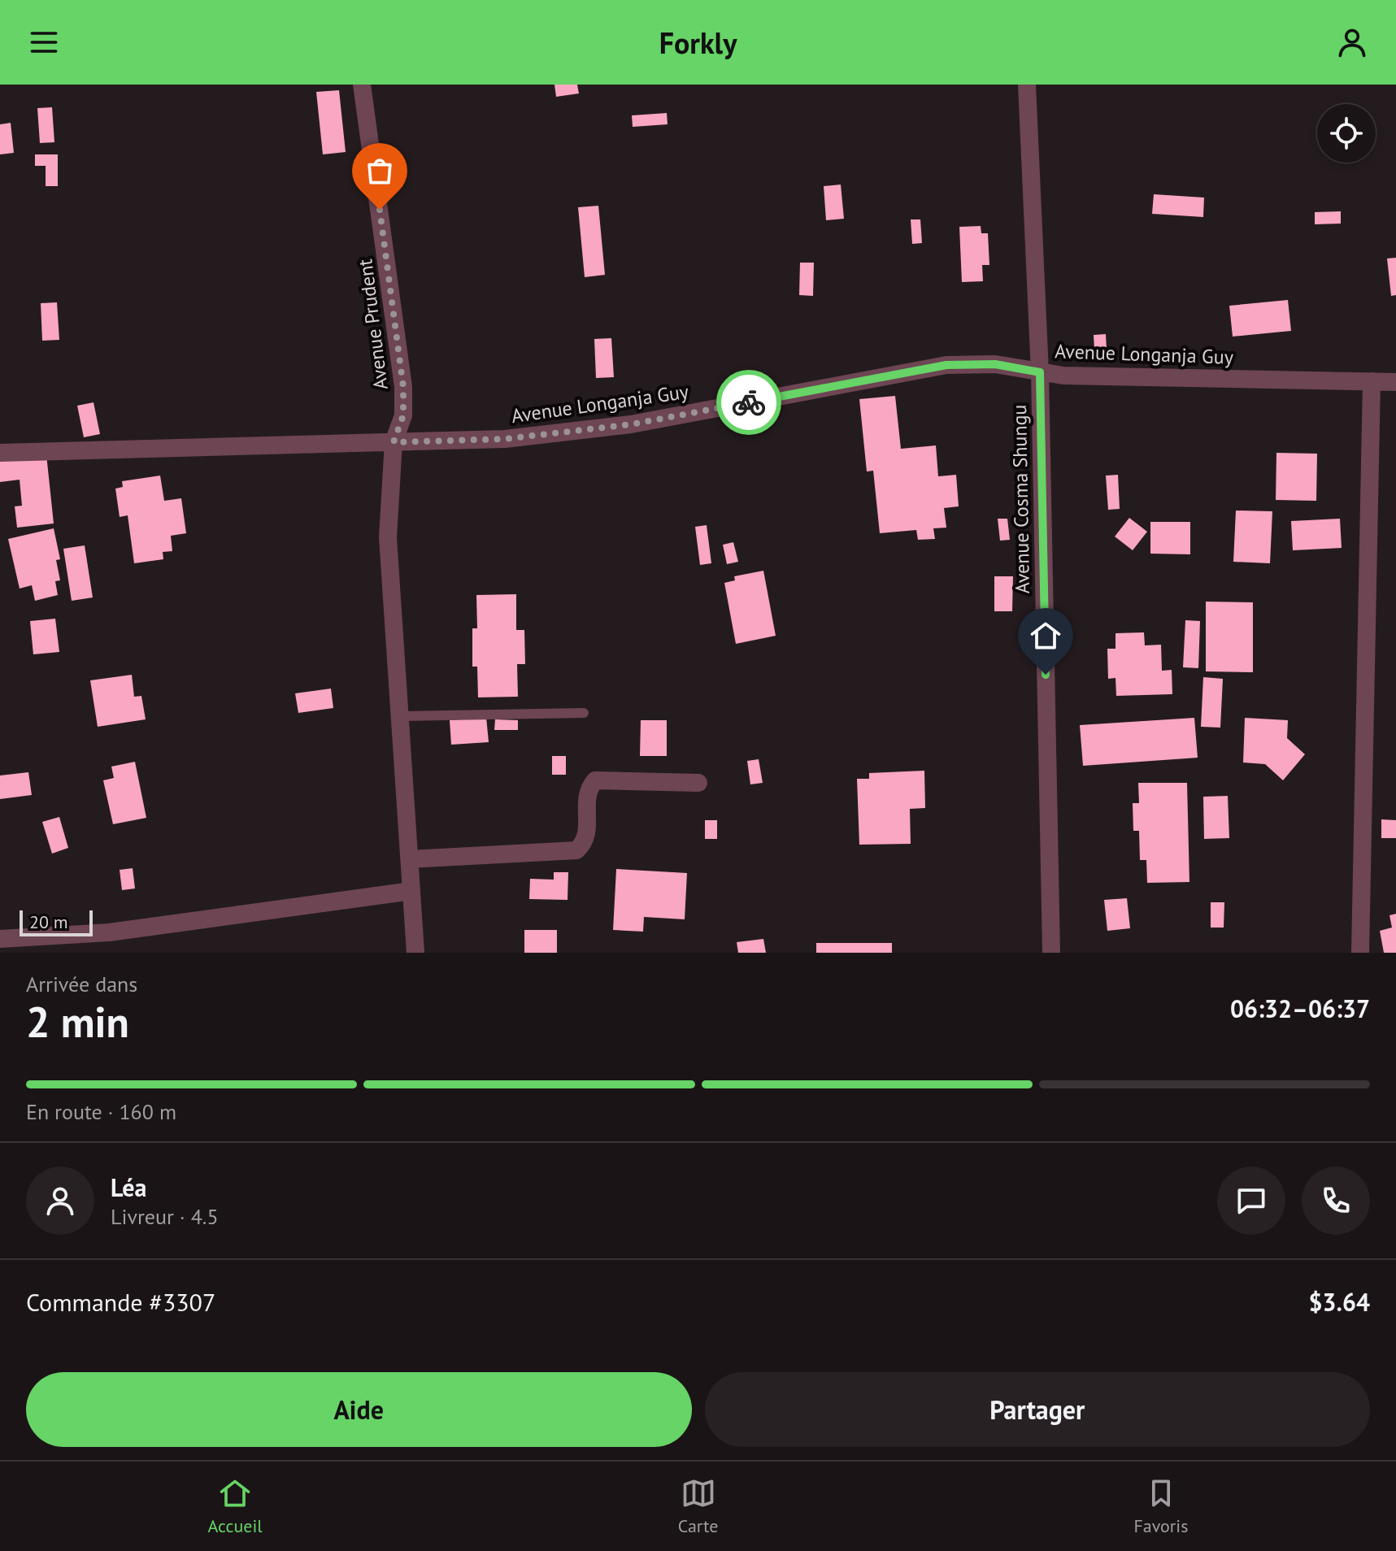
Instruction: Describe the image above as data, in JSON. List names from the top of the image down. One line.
{"streets":{"street":["Avenue Prudent","Avenue Longanja Guy","Avenue Cosma Shungu"]},"crossings":[["Avenue Prudent","Avenue Longanja Guy"],["Avenue Longanja Guy","Avenue Cosma Shungu"]],"scale_bar":"20 m","page":{"header":"Forkly","scale":"20 m","heading":["2 min","Arrivée dans","06:32–06:37"],"panel":["Léa","Livreur · 4.5","Commande #3307","$3.64"],"bar":"En route · 160 m","buttons":["Aide","Partager"],"tabs":["Accueil","Carte","Favoris"]}}
